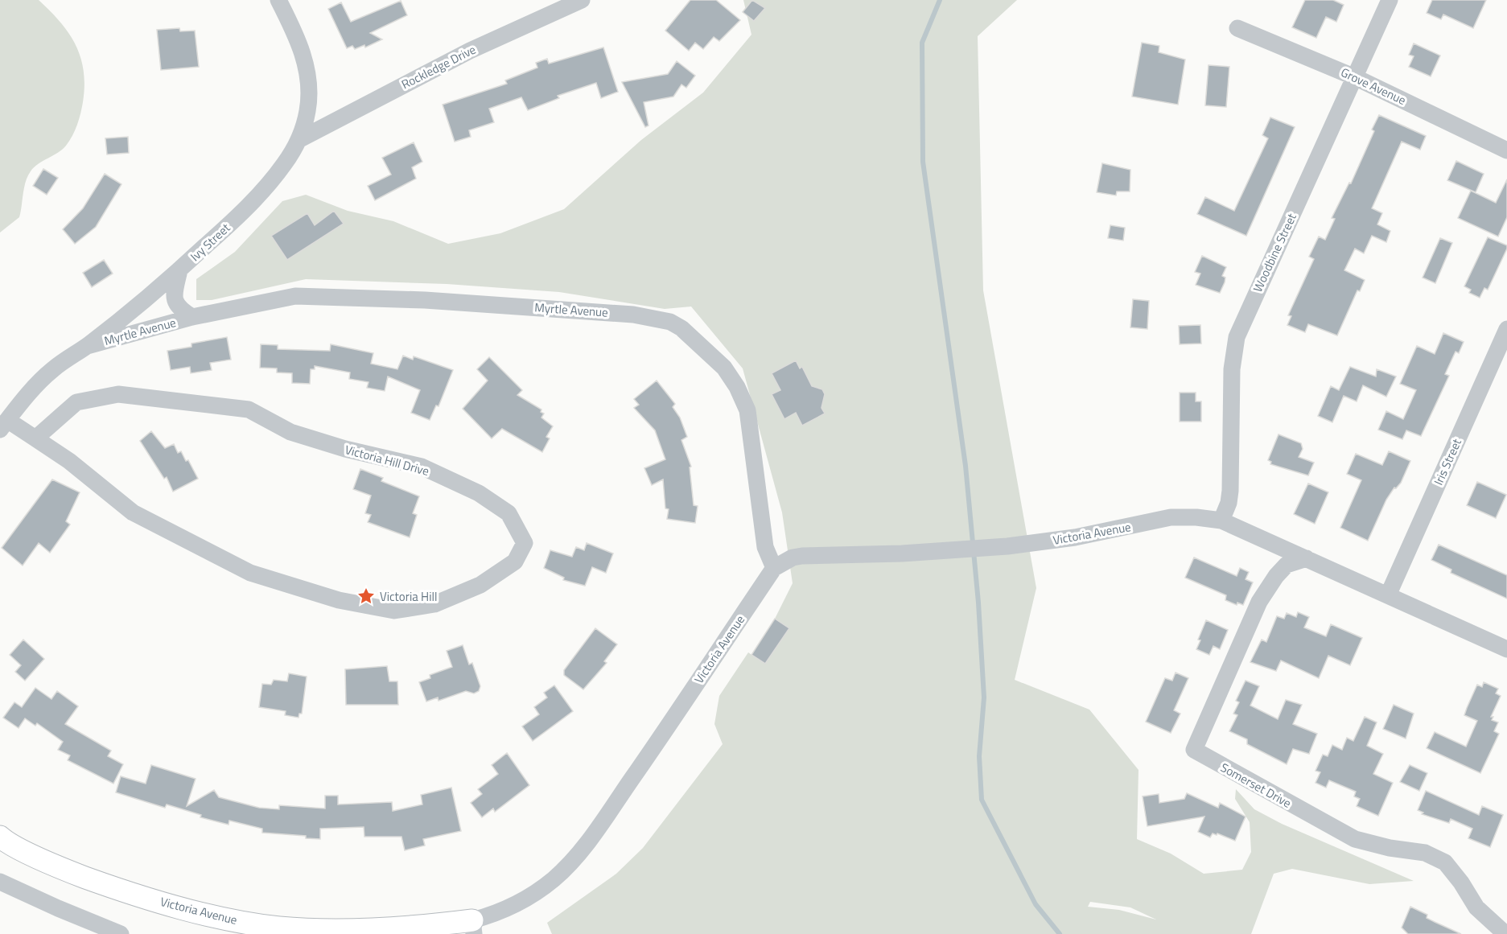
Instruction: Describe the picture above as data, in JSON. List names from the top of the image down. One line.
{"streets":{"main road":["Victoria Avenue"],"street":["Rockledge Drive","Grove Avenue","Ivy Street","Woodbine Street","Myrtle Avenue","Victoria Hill Drive","Iris Street","Somerset Drive"]},"crossings":[["Rockledge Drive","Ivy Street"],["Grove Avenue","Woodbine Street"],["Ivy Street","Myrtle Avenue"],["Ivy Street","Victoria Hill Drive"],["Woodbine Street","Victoria Avenue"],["Myrtle Avenue","Victoria Avenue"],["Iris Street","Victoria Avenue"],["Victoria Avenue","Somerset Drive"]],"places":{"place":["Victoria Hill"]}}
